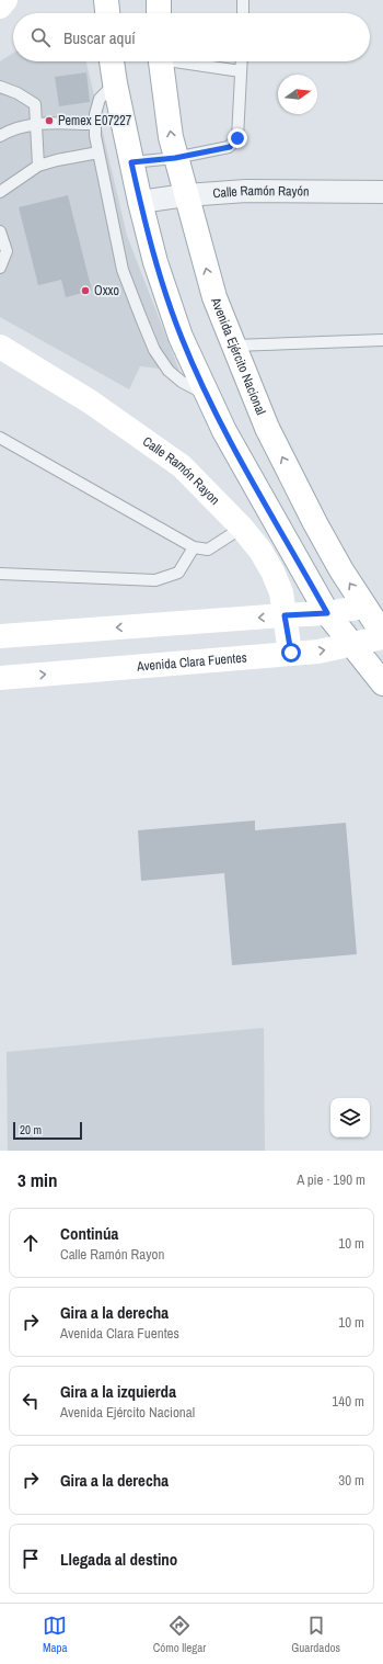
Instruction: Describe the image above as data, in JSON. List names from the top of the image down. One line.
{"streets":{"main road":["Avenida Ejército Nacional","Calle Ramón Rayon","Avenida Clara Fuentes"],"street":["Calle Ramón Rayón"]},"crossings":[["Calle Ramón Rayón","Avenida Ejército Nacional"],["Calle Ramón Rayon","Avenida Clara Fuentes"]],"places":["Pemex E07227","Oxxo"],"scale_bar":"20 m","north":"right","page":{"search":"Buscar aquí","scale":"20 m","heading":["3 min","A pie · 190 m"],"list":[["Continúa","Calle Ramón Rayon","10 m"],["Gira a la derecha","Avenida Clara Fuentes","10 m"],["Gira a la izquierda","Avenida Ejército Nacional","140 m"],["Gira a la derecha","30 m"],"Llegada al destino"],"nav":["Mapa","Cómo llegar","Guardados"]}}
